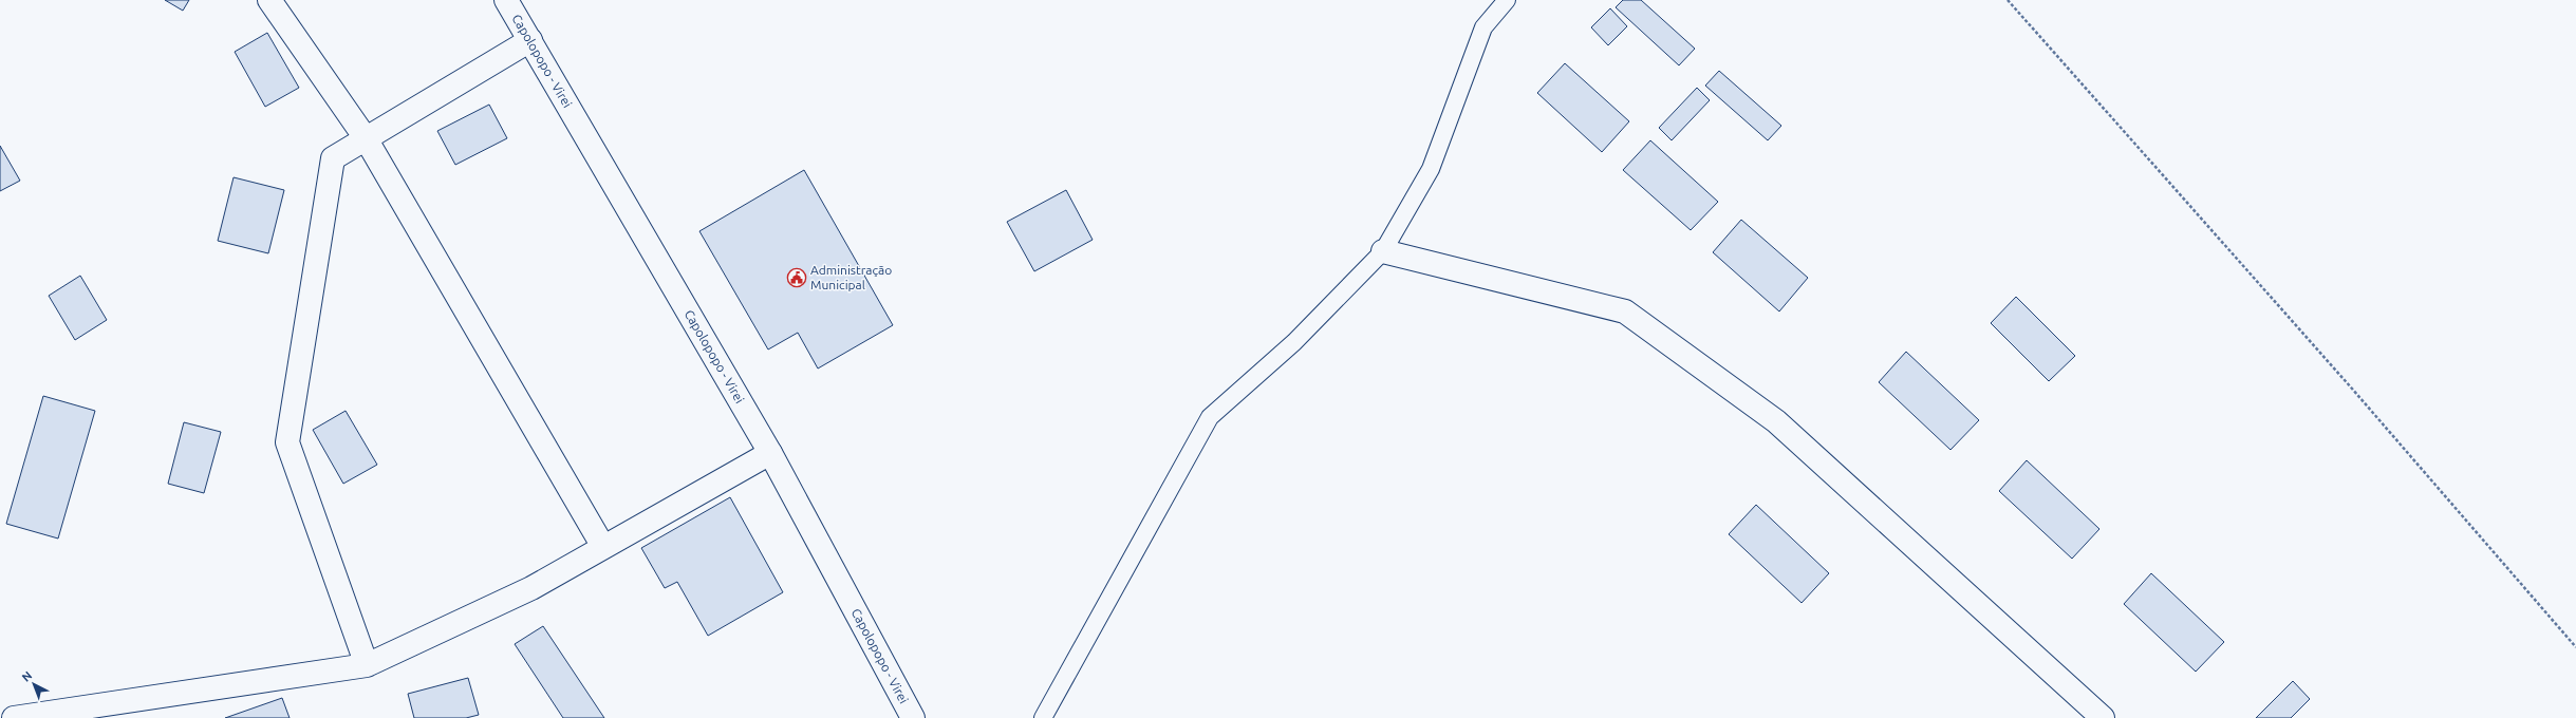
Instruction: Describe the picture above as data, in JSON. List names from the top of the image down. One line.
{"streets":{"street":["Capolopopo - Virei"]},"places":{"public building":["Administração Municipal"]},"north":"top left"}
